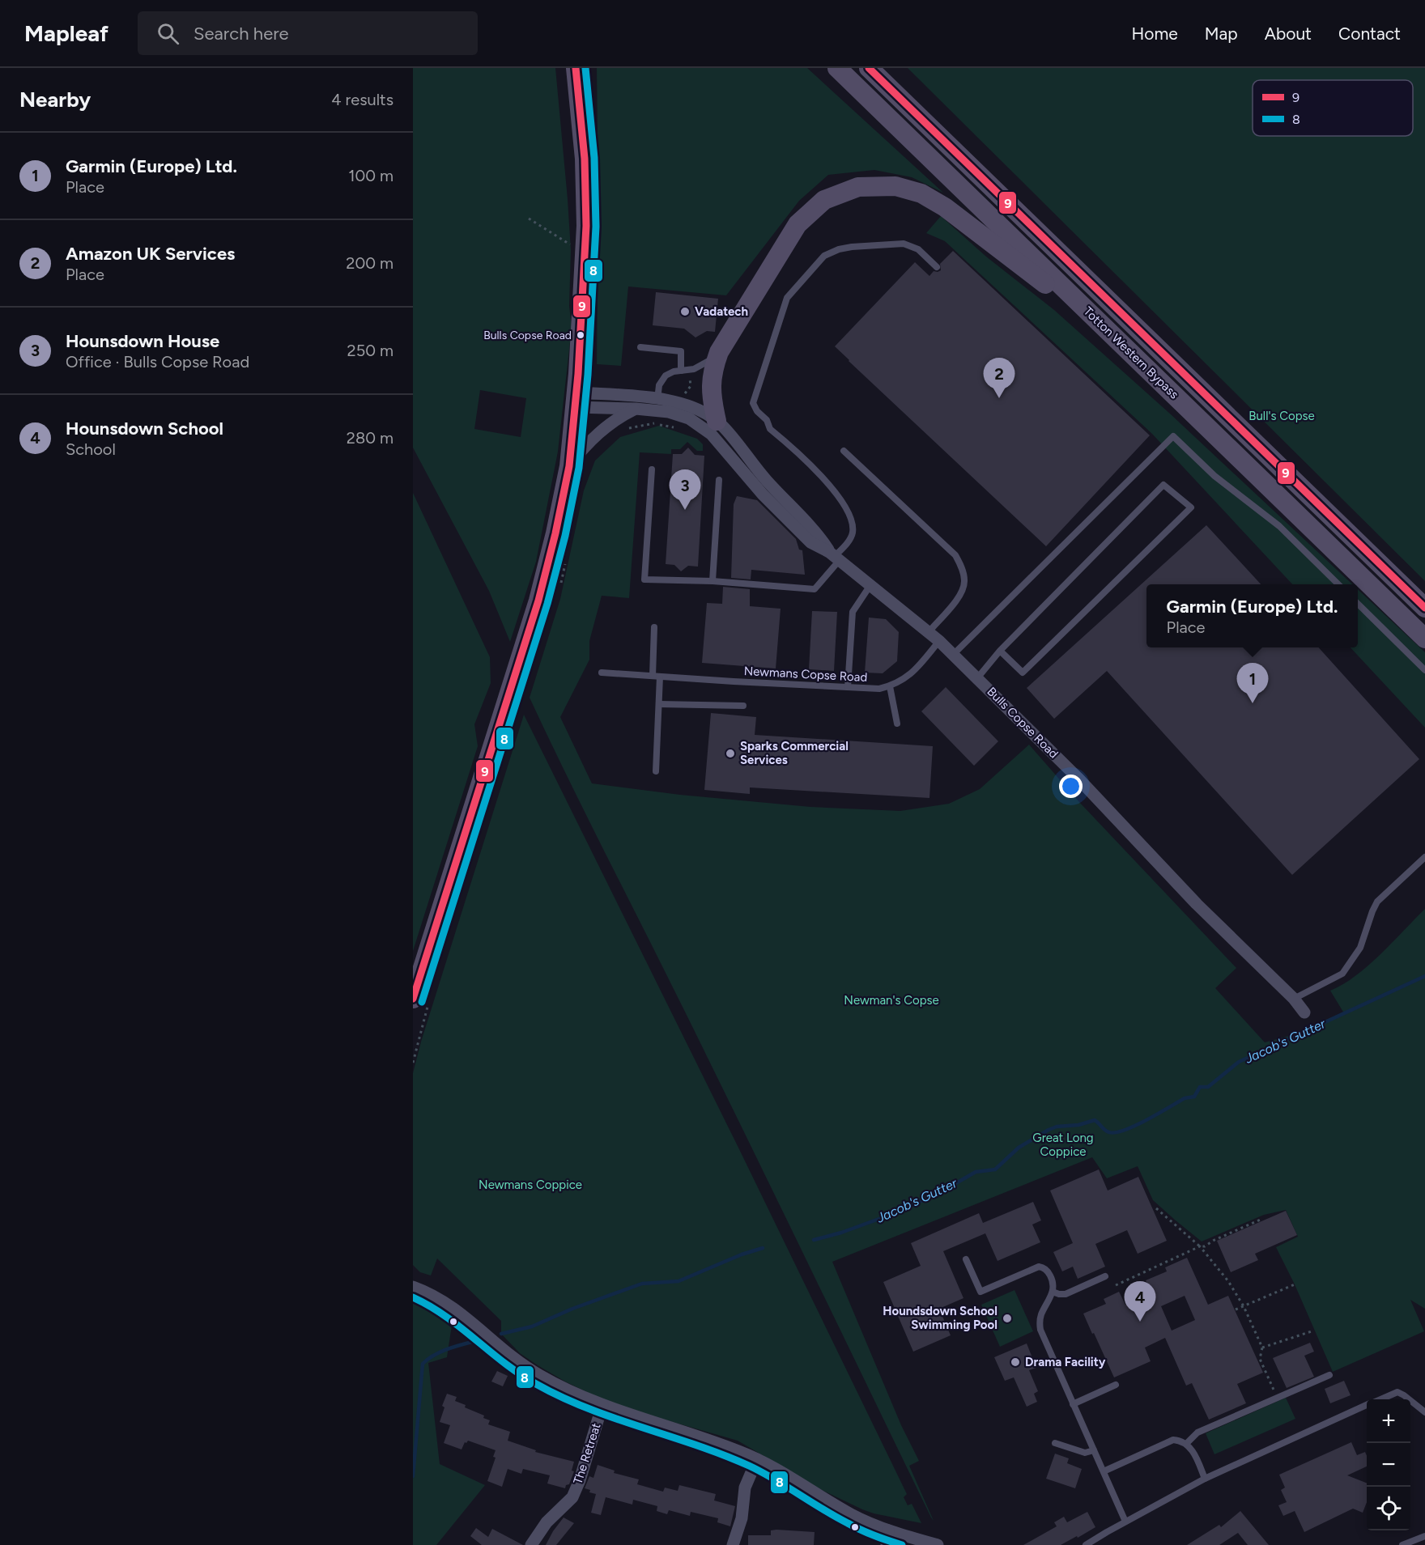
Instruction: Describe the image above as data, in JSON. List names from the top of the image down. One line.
{"streets":{"main road":["Totton Western Bypass"],"street":["Bulls Copse Road","The Retreat"],"lane":["Newmans Copse Road"]},"crossings":[["Newmans Copse Road","Bulls Copse Road"]],"water":["Jacob's Gutter"],"parks":["Bull's Copse","Newman's Copse","Great Long Coppice","Newmans Coppice"],"places":["Vadatech","Bulls Copse Road","Sparks Commercial Services","Houndsdown School Swimming Pool","Drama Facility"],"lines":["transit line 9","transit line 8"],"legend":["9","8"],"page":{"header":"Mapleaf","search":"Search here","nav":["Home","Map","About","Contact"],"heading":["Nearby","4 results"],"list":[{"mark":"1","name":"Garmin (Europe) Ltd.","note":"Place","value":"100 m"},{"mark":"2","name":"Amazon UK Services","note":"Place","value":"200 m"},{"mark":"3","name":"Hounsdown House","note":"Office · Bulls Copse Road","value":"250 m"},{"mark":"4","name":"Hounsdown School","note":"School","value":"280 m"}],"pins":["2","3","1","4"],"popup":["Garmin (Europe) Ltd.","Place"],"map_buttons":["+","−"]}}
